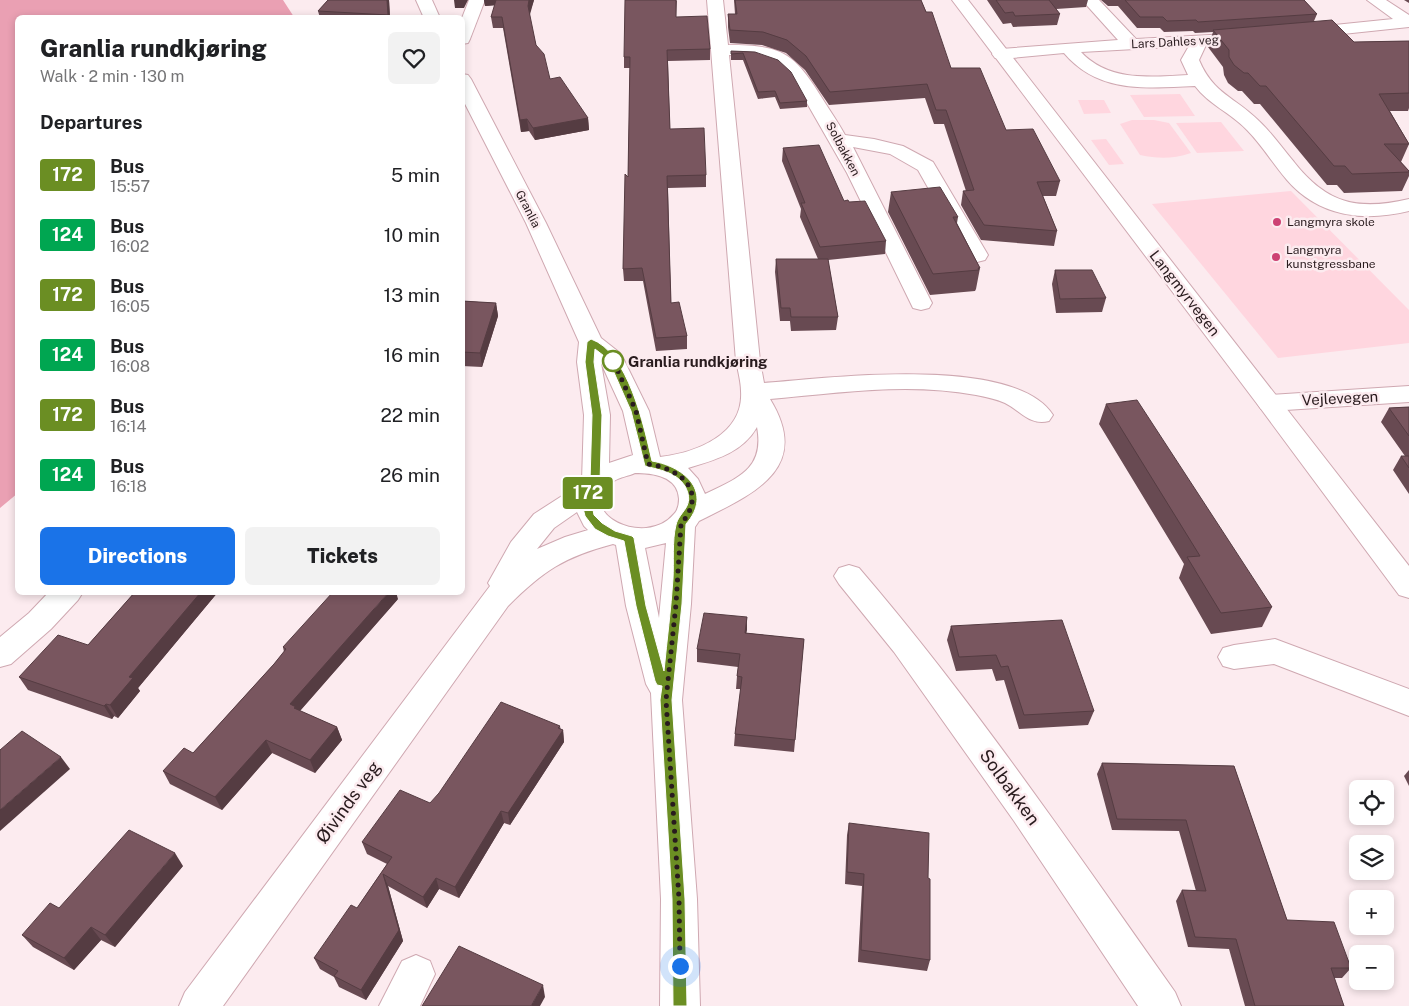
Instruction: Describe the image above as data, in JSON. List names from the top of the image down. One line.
{"streets":{"street":["Lars Dahles veg","Solbakken","Granlia","Langmyrvegen","Vejlevegen","Øivinds veg"]},"crossings":[["Lars Dahles veg","Langmyrvegen"],["Granlia","Øivinds veg"],["Langmyrvegen","Vejlevegen"]],"places":["Langmyra skole","Langmyra kunstgressbane","Granlia rundkjøring"],"lines":["bus line 172"],"page":{"on_map":"172","heading":[["Granlia rundkjøring","Walk · 2 min · 130 m"],"Departures"],"list":[{"mark":"172","name":"Bus","note":"15:57","value":"5 min"},{"mark":"124","name":"Bus","note":"16:02","value":"10 min"},{"mark":"172","name":"Bus","note":"16:05","value":"13 min"},{"mark":"124","name":"Bus","note":"16:08","value":"16 min"},{"mark":"172","name":"Bus","note":"16:14","value":"22 min"},{"mark":"124","name":"Bus","note":"16:18","value":"26 min"}],"buttons":["Directions","Tickets"],"map_buttons":["+","−"]}}
